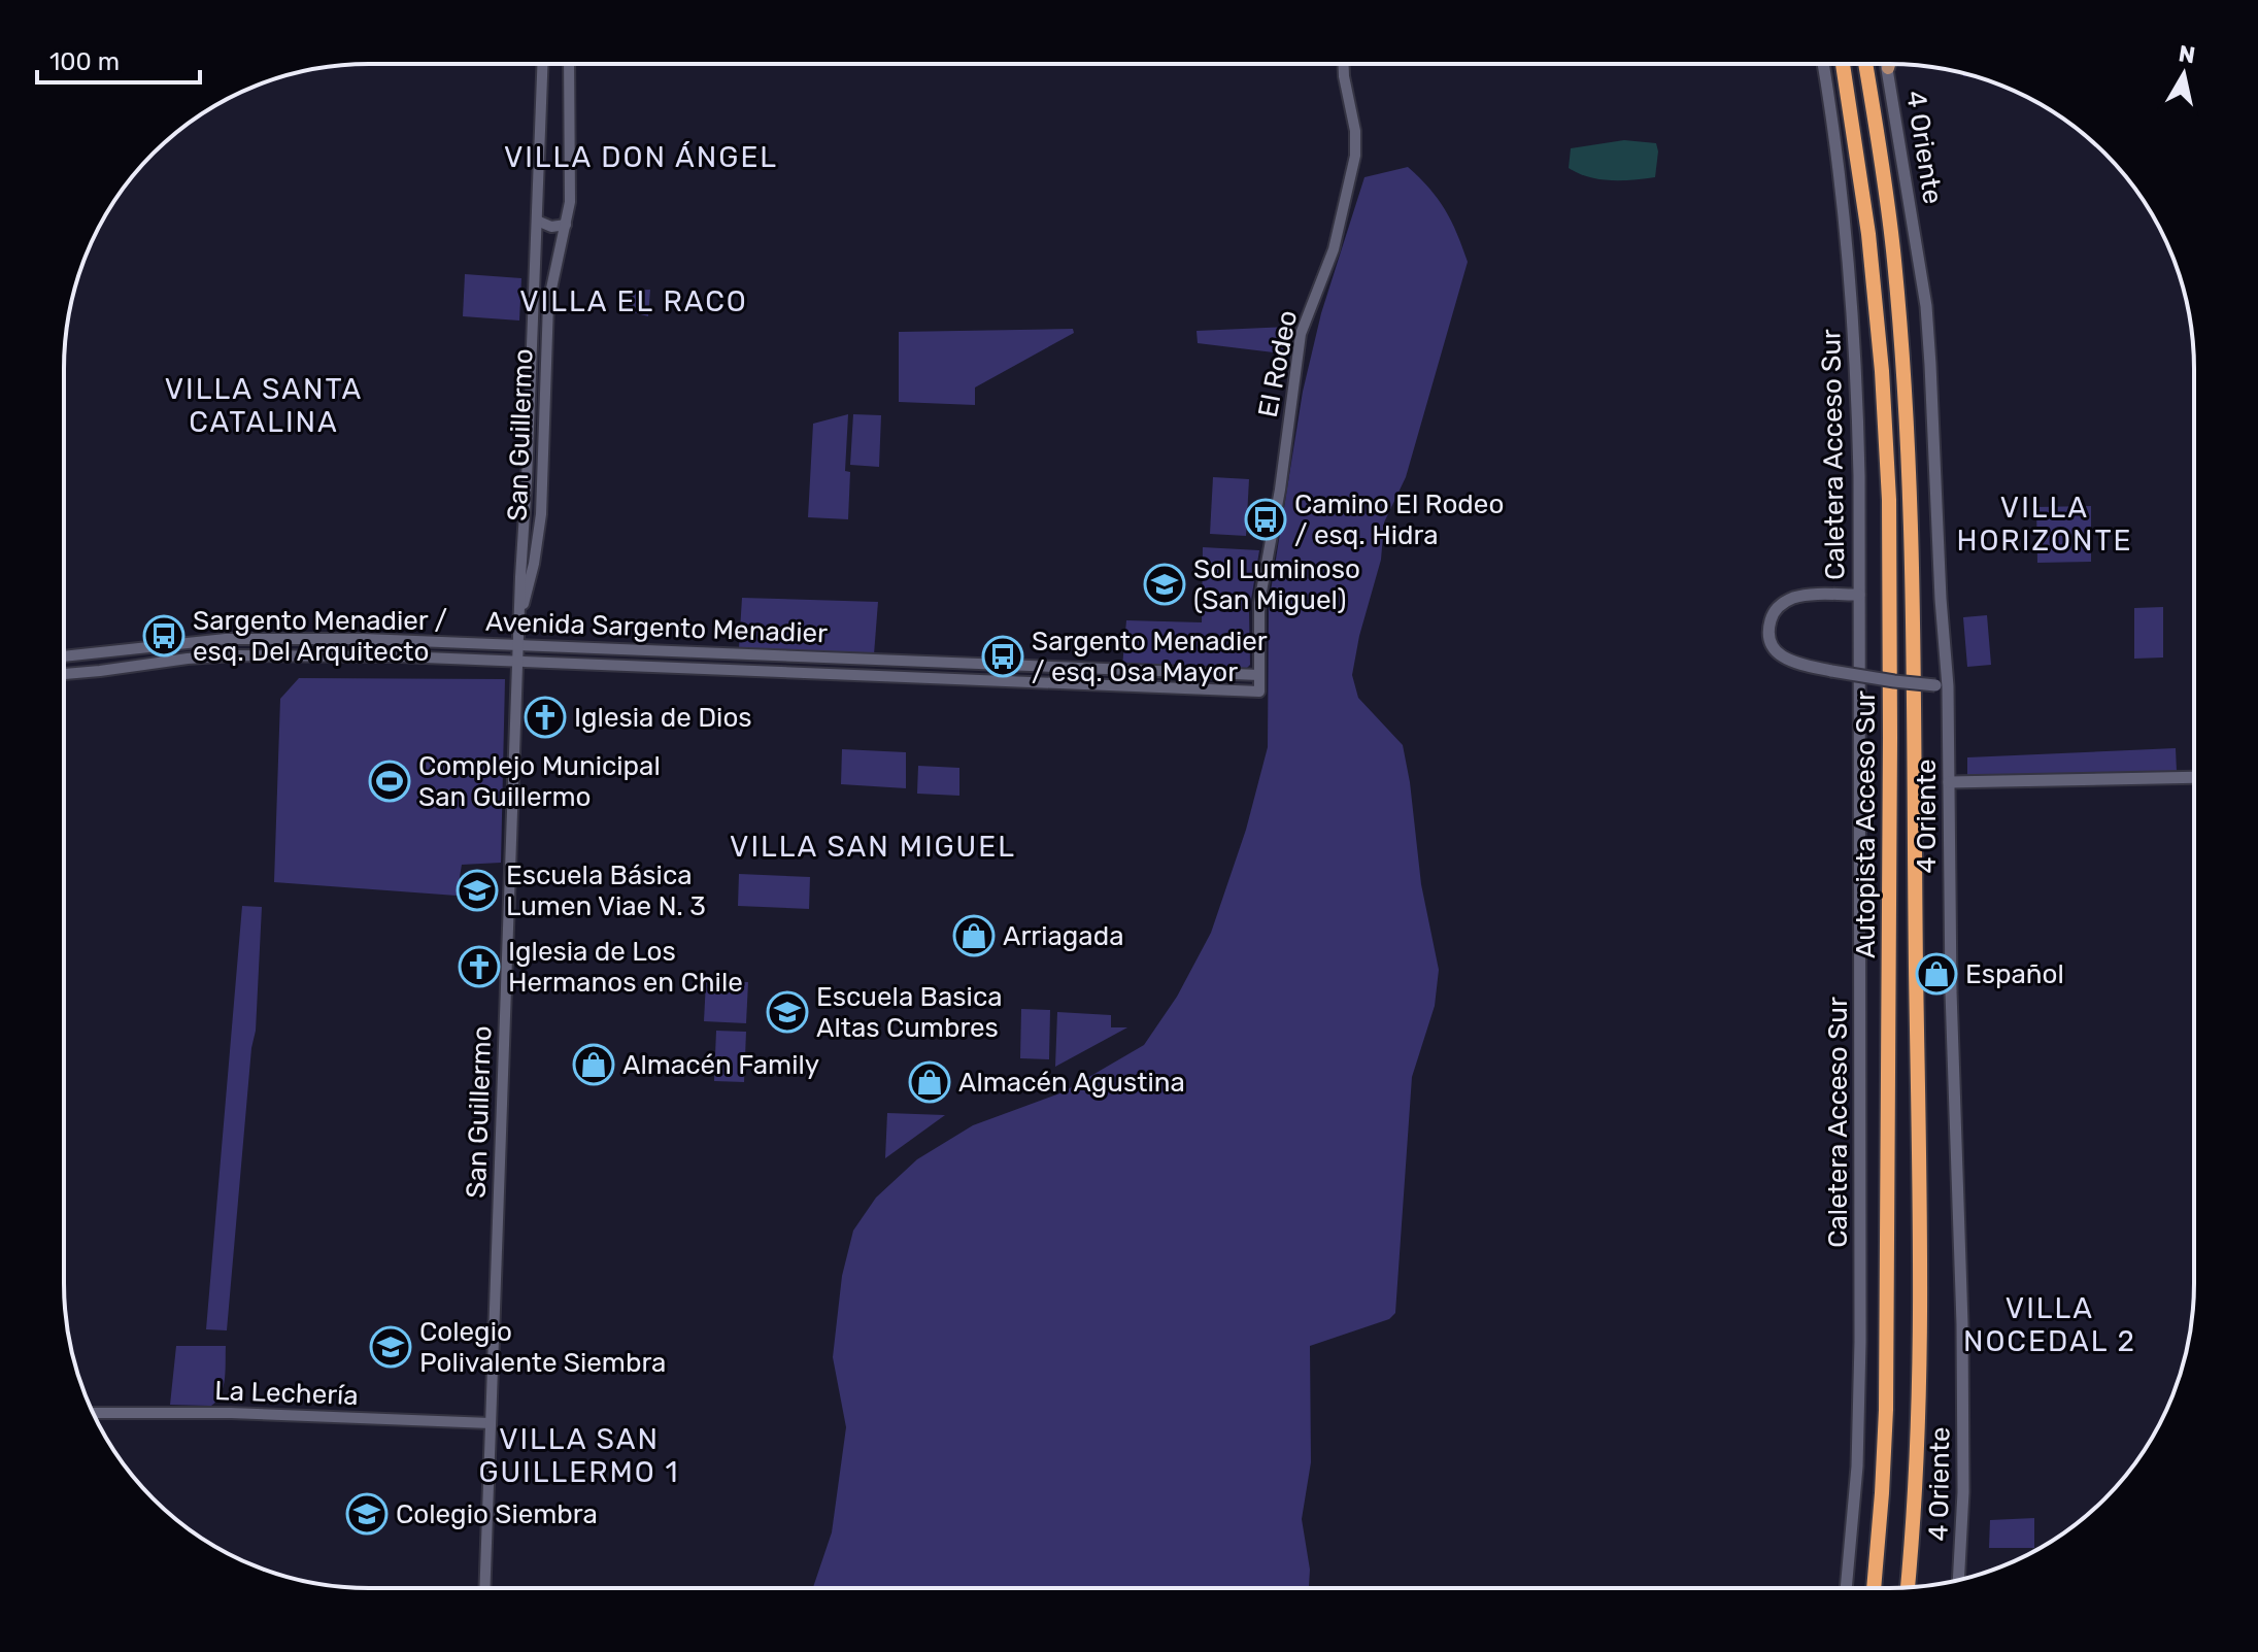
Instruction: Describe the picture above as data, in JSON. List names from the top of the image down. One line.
{"streets":{"highway":["Autopista Acceso Sur"],"main road":["4 Oriente","Caletera Acceso Sur"],"street":["El Rodeo","San Guillermo","Avenida Sargento Menadier","La Lechería"]},"crossings":[["El Rodeo","Avenida Sargento Menadier"],["San Guillermo","Avenida Sargento Menadier"],["San Guillermo","La Lechería"]],"districts":["VILLA DON ÁNGEL","VILLA EL RACO","VILLA SANTA CATALINA","VILLA HORIZONTE","VILLA SAN MIGUEL","VILLA NOCEDAL 2","VILLA SAN GUILLERMO 1"],"places":{"bus stop":["Camino El Rodeo / esq. Hidra","Sargento Menadier / esq. Del Arquitecto","Sargento Menadier / esq. Osa Mayor"],"school or university":["Sol Luminoso (San Miguel)","Escuela Básica Lumen Viae N. 3","Escuela Basica Altas Cumbres","Colegio Polivalente Siembra","Colegio Siembra"],"church":["Iglesia de Dios","Iglesia de Los Hermanos en Chile"],"sports":["Complejo Municipal San Guillermo"],"shop":["Arriagada","Español","Almacén Family","Almacén Agustina"]},"scale_bar":"100 m","north":"top"}
